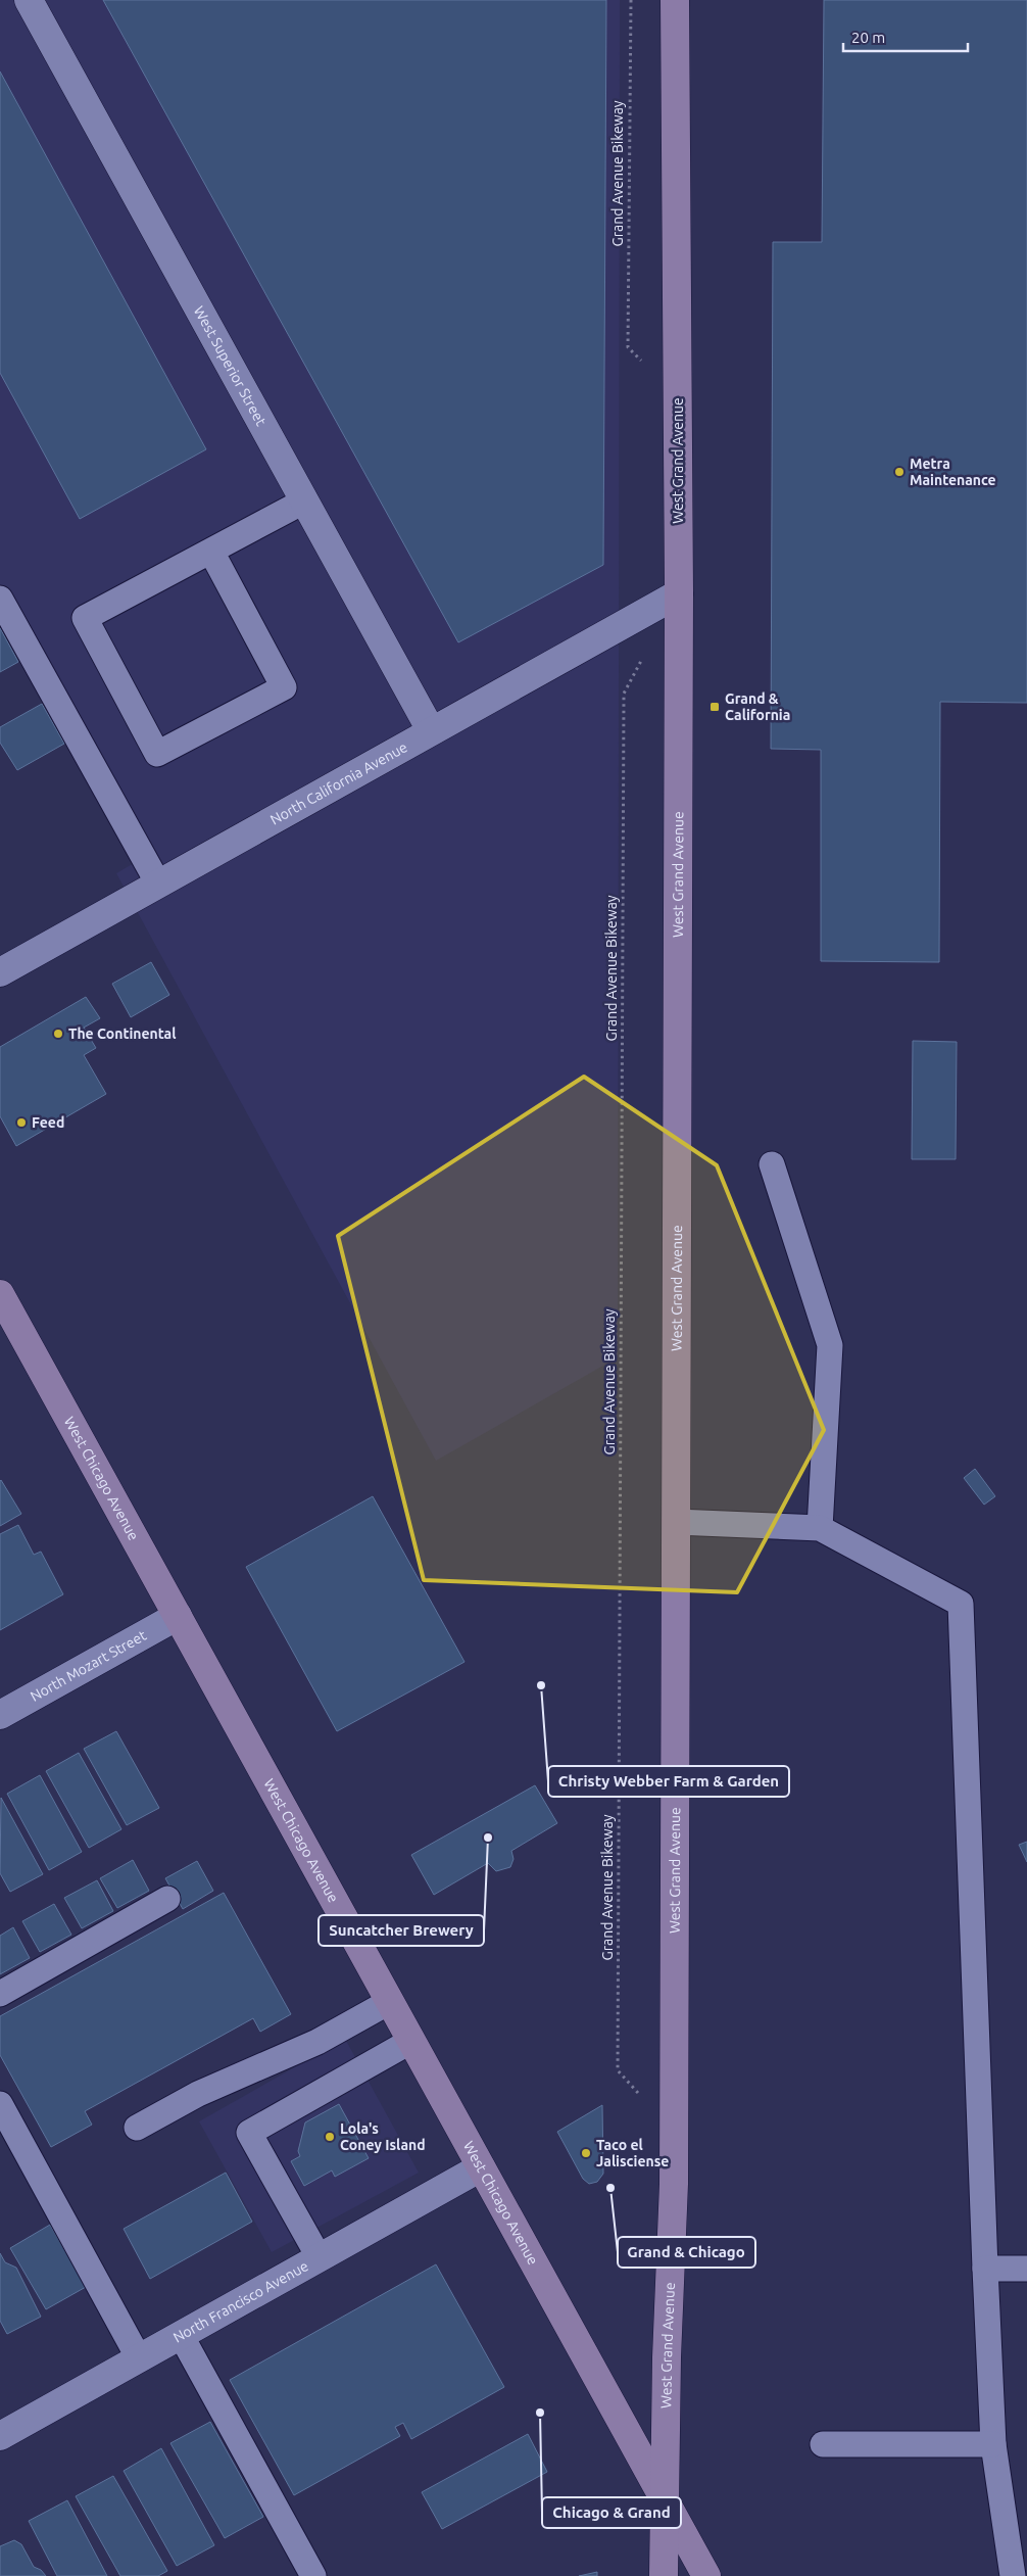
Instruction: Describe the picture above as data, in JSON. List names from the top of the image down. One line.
{"streets":{"main road":["West Grand Avenue","West Chicago Avenue"],"street":["West Superior Street","North California Avenue","North Mozart Street","North Francisco Avenue"],"path":["Grand Avenue Bikeway"]},"crossings":[["West Superior Street","North California Avenue"],["West Grand Avenue","North California Avenue"],["West Grand Avenue","West Chicago Avenue"],["West Chicago Avenue","North Mozart Street"],["West Chicago Avenue","North Francisco Avenue"]],"places":{"other":["Metra Maintenance","The Continental","Feed","Christy Webber Farm & Garden","Suncatcher Brewery","Lola's Coney Island","Taco el Jalisciense","Grand & Chicago","Chicago & Grand"],"transit":["Grand & California"]},"scale_bar":"20 m"}
